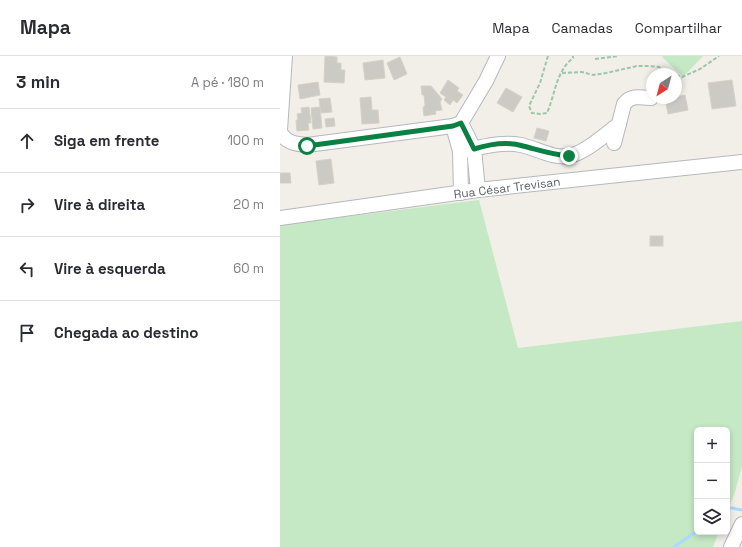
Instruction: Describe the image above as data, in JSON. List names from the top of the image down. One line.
{"streets":{"street":["Rua César Trevisan"]},"north":"bottom left","page":{"header":"Mapa","nav":["Mapa","Camadas","Compartilhar"],"heading":["3 min","A pé · 180 m"],"list":[["Siga em frente","100 m"],["Vire à direita","20 m"],["Vire à esquerda","60 m"],"Chegada ao destino"],"map_buttons":["+","−"]}}
